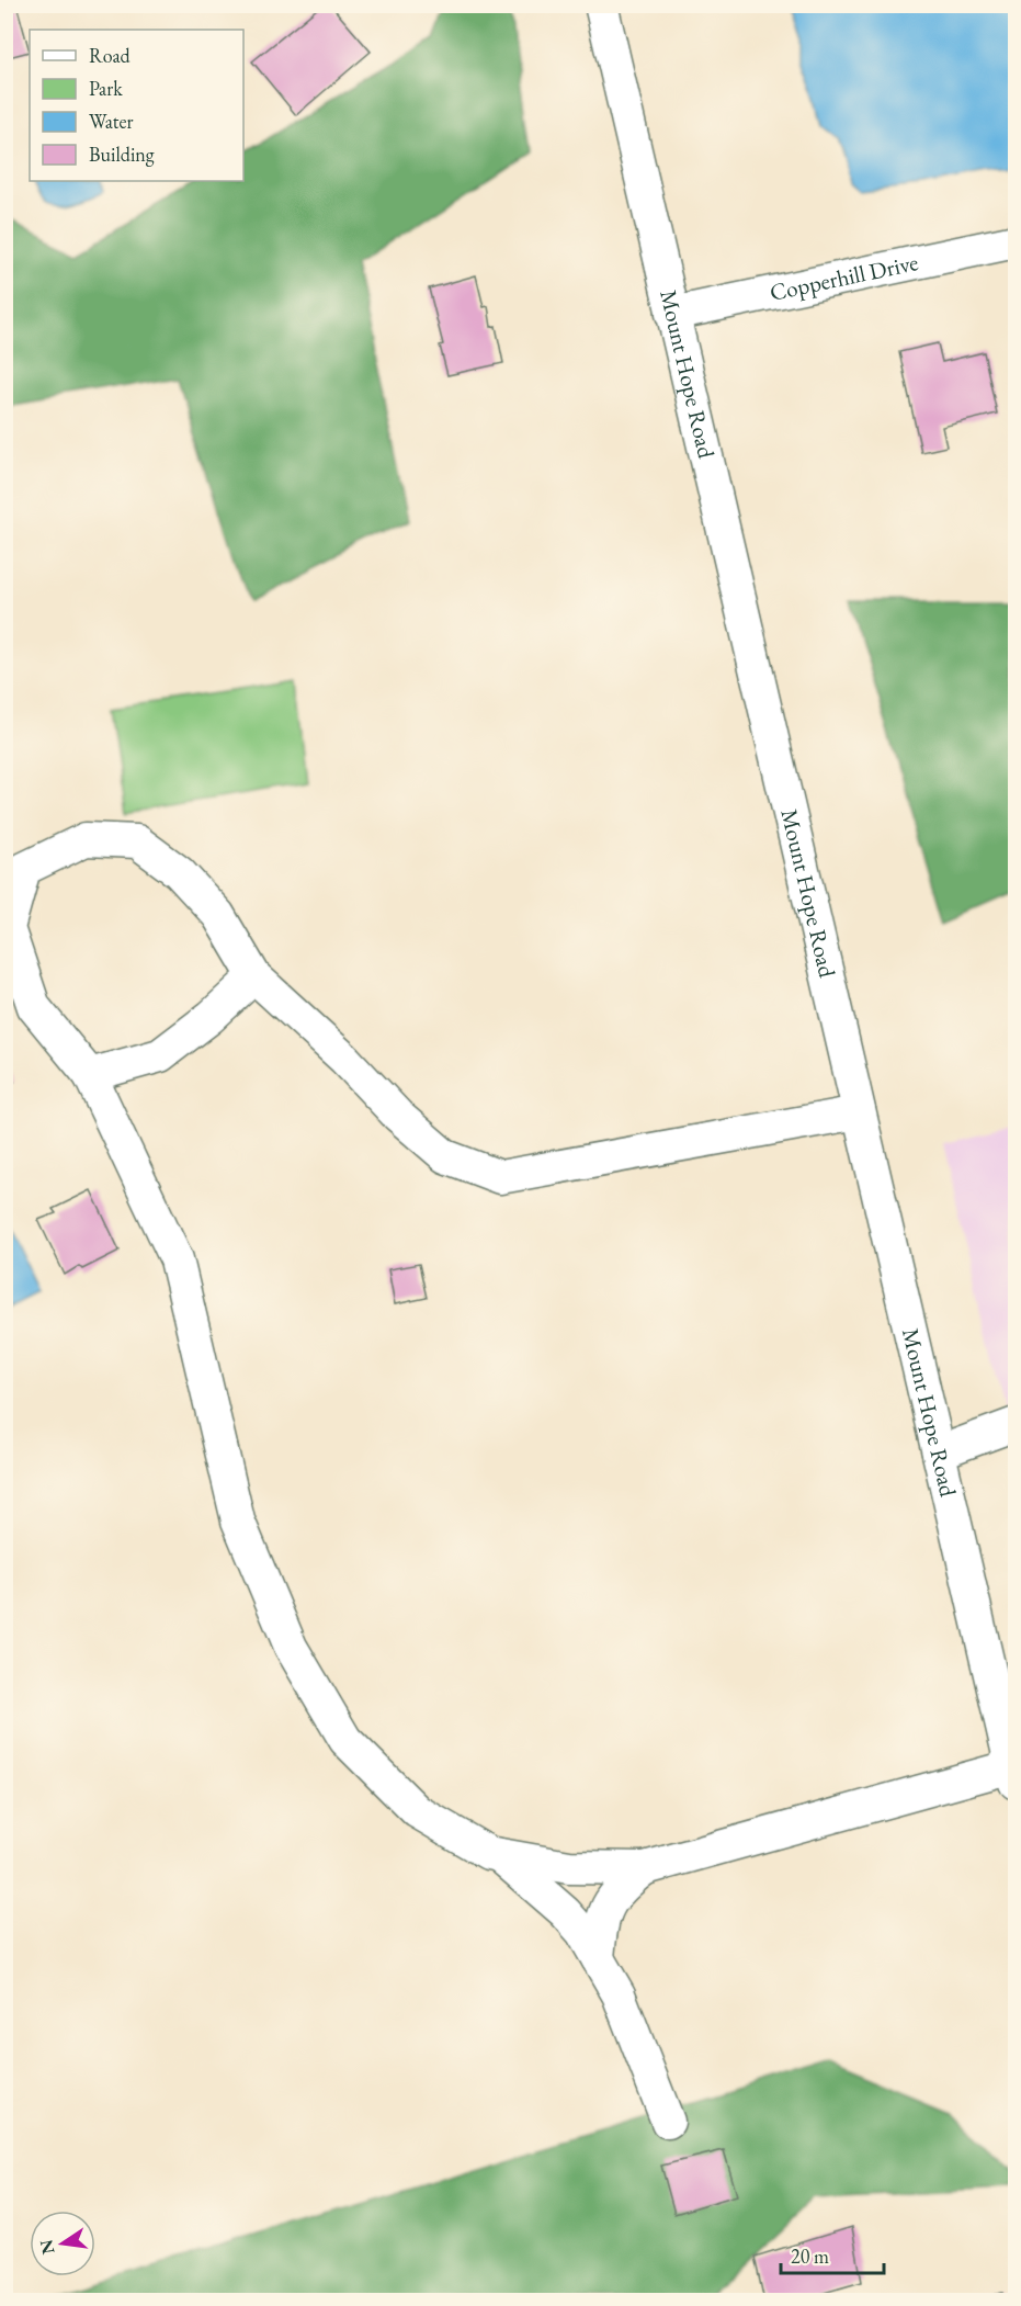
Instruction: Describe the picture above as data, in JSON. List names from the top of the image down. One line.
{"streets":{"street":["Copperhill Drive","Mount Hope Road"]},"crossings":[["Copperhill Drive","Mount Hope Road"]],"legend":["Road","Park","Water","Building"],"scale_bar":"20 m","north":"left"}
